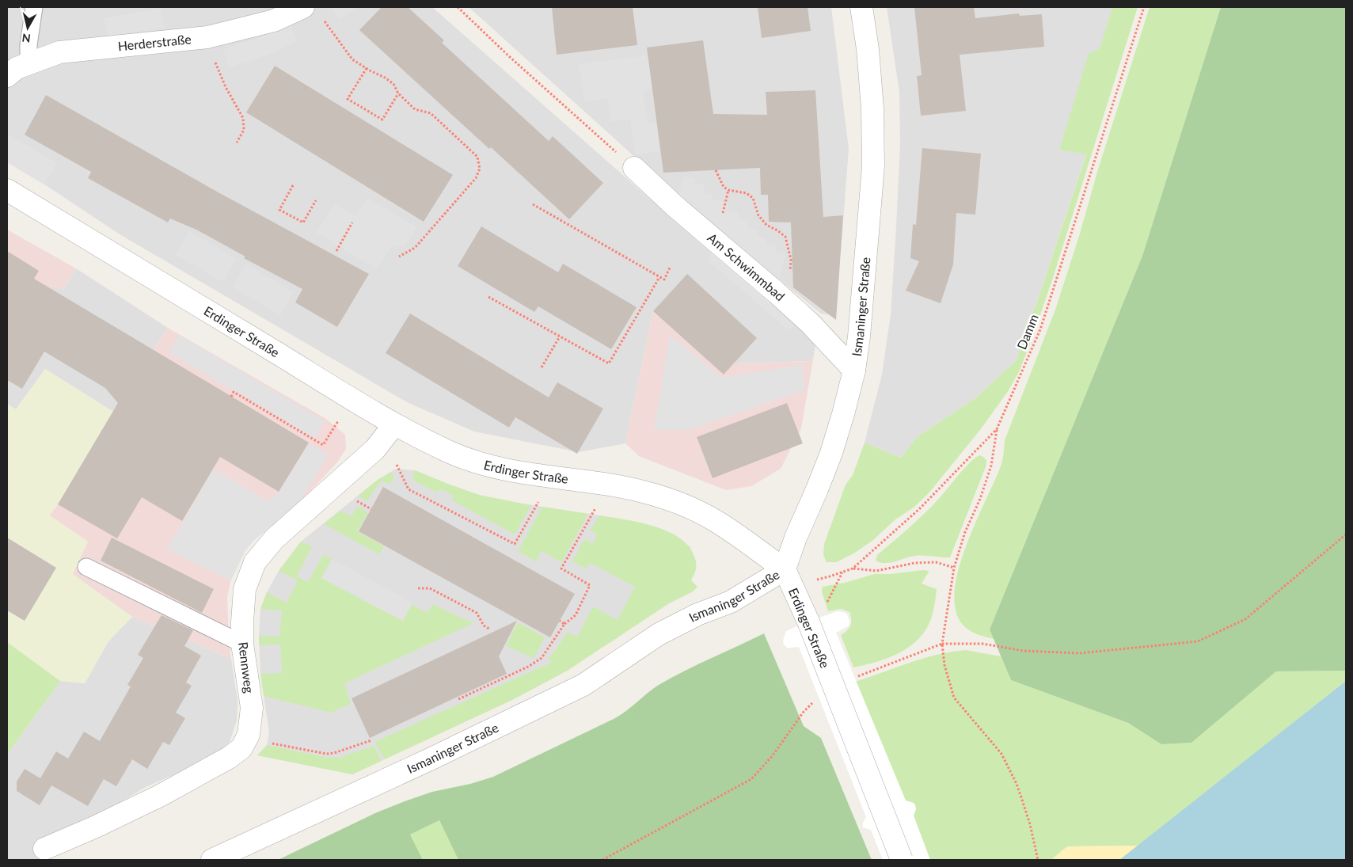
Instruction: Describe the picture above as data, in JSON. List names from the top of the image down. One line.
{"streets":{"street":["Herderstraße","Am Schwimmbad","Ismaninger Straße","Erdinger Straße","Rennweg"],"path":["Damm"]},"crossings":[["Am Schwimmbad","Ismaninger Straße"],["Ismaninger Straße","Erdinger Straße"],["Erdinger Straße","Rennweg"]],"north":"bottom"}
